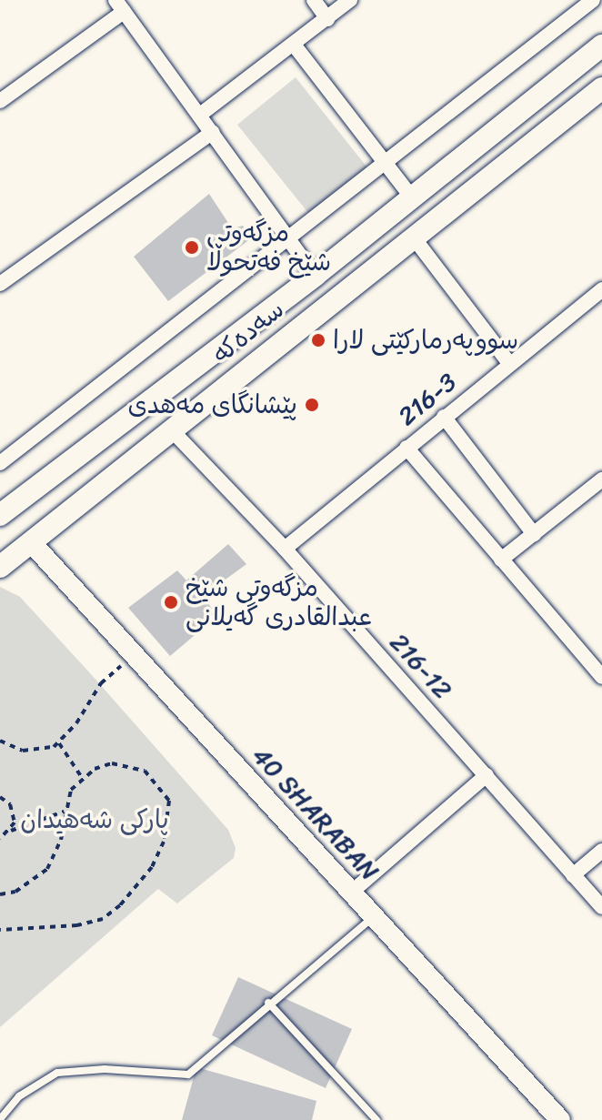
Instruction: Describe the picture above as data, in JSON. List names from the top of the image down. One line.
{"streets":{"main road":["سەدەکە"],"street":["216-3","216-12","40 SHARABAN"]},"crossings":[["سەدەکە","216-12"],["سەدەکە","40 SHARABAN"],["216-3","216-12"]],"parks":["پارکی شەهیدان"],"places":["مزگەوتی شێخ فەتحوڵا","سووپەرمارکێتی لارا","پێشانگای مەهدی","مزگەوتی شێخ عبدالقادری گەیلانی"]}
